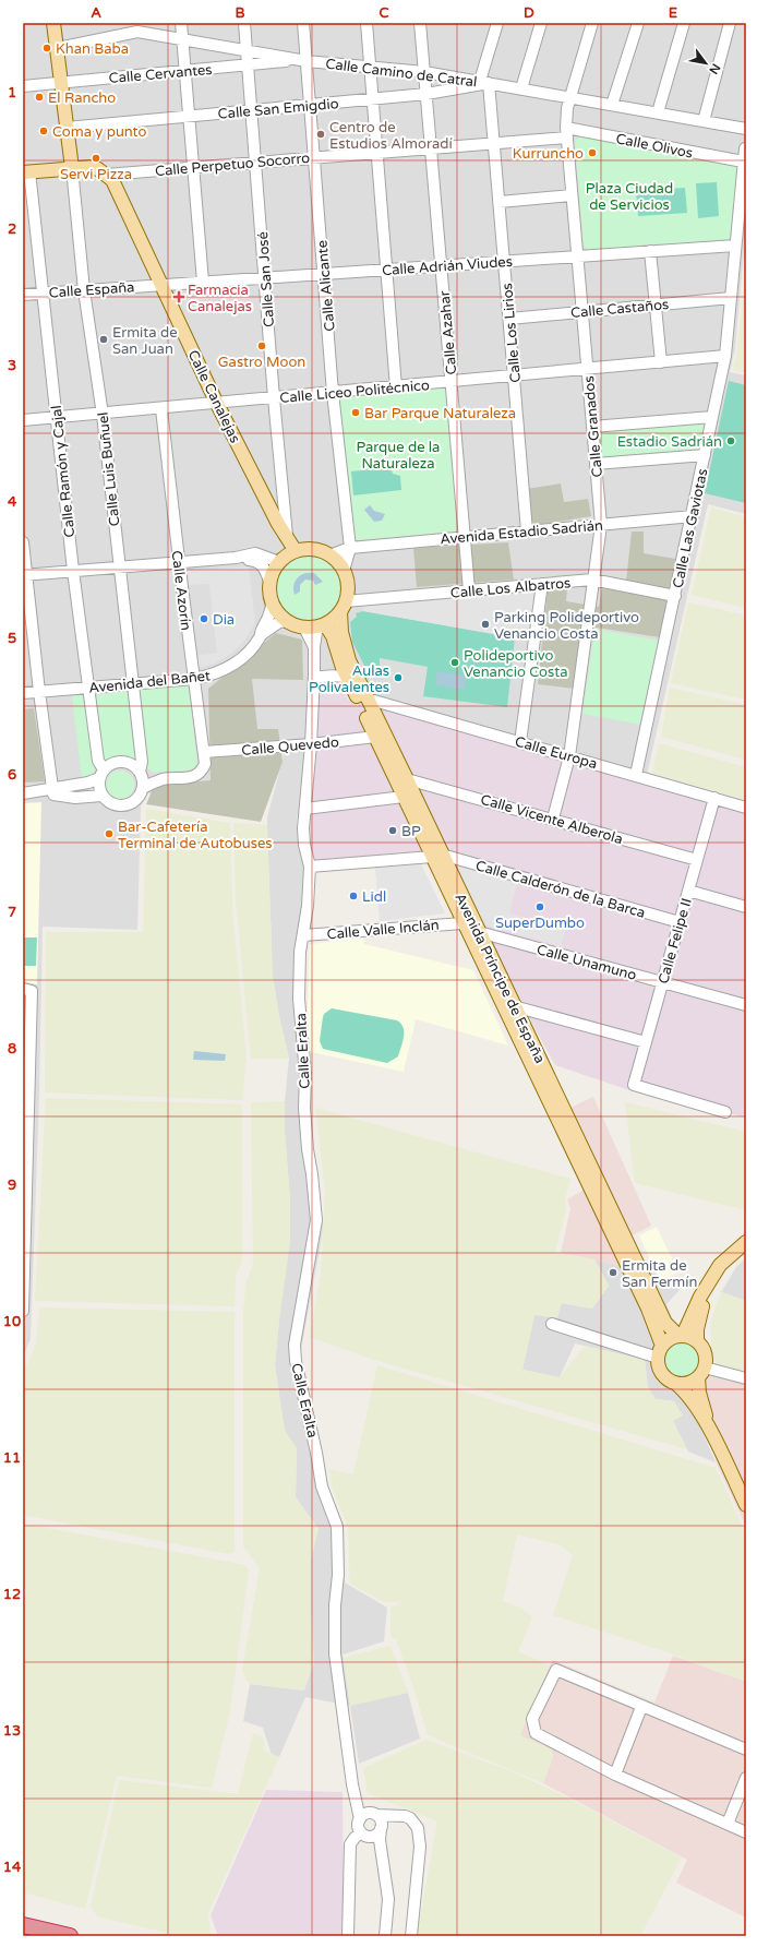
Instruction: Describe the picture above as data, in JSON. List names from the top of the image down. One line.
{"streets":{"main road":["Calle Canalejas","Avenida Príncipe de España"],"street":["Calle Camino de Catral","Calle Cervantes","Calle San Emigdio","Calle Olivos","Calle Perpetuo Socorro","Calle Adrián Viudes","Calle San José","Calle Alicante","Calle España","Calle Castaños","Calle Azahar","Calle Los Lirios","Calle Liceo Politécnico","Calle Granados","Calle Luis Buñuel","Calle Ramón y Cajal","Calle Las Gaviotas","Avenida Estadio Sadrián","Calle Los Albatros","Calle Azorín","Avenida del Bañet","Calle Quevedo","Calle Europa","Calle Vicente Alberola","Calle Calderón de la Barca","Calle Valle Inclán","Calle Felipe II","Calle Unamuno","Calle Eralta"]},"crossings":[["Calle Camino de Catral","Calle Cervantes"],["Calle Camino de Catral","Calle San Emigdio"],["Calle Camino de Catral","Calle San José"],["Calle Camino de Catral","Calle Alicante"],["Calle Camino de Catral","Calle Azahar"],["Calle Camino de Catral","Calle Los Lirios"],["Calle Camino de Catral","Calle Granados"],["Calle Cervantes","Calle San José"],["Calle Cervantes","Calle Alicante"],["Calle San Emigdio","Calle San José"],["Calle San Emigdio","Calle Alicante"],["Calle San Emigdio","Calle Azahar"],["Calle San Emigdio","Calle Los Lirios"],["Calle Olivos","Calle Perpetuo Socorro"],["Calle Olivos","Calle Granados"],["Calle Olivos","Calle Las Gaviotas"],["Calle Perpetuo Socorro","Calle San José"],["Calle Perpetuo Socorro","Calle Alicante"],["Calle Perpetuo Socorro","Calle Azahar"],["Calle Perpetuo Socorro","Calle Los Lirios"],["Calle Perpetuo Socorro","Calle Canalejas"],["Calle Perpetuo Socorro","Calle Granados"],["Calle Adrián Viudes","Calle San José"],["Calle Adrián Viudes","Calle Alicante"],["Calle Adrián Viudes","Calle España"],["Calle Adrián Viudes","Calle Azahar"],["Calle Adrián Viudes","Calle Los Lirios"],["Calle Adrián Viudes","Calle Canalejas"],["Calle Adrián Viudes","Calle Granados"],["Calle Adrián Viudes","Calle Las Gaviotas"],["Calle San José","Calle Liceo Politécnico"],["Calle San José","Calle Canalejas"],["Calle Alicante","Calle Liceo Politécnico"],["Calle Alicante","Avenida Estadio Sadrián"],["Calle España","Calle Canalejas"],["Calle España","Calle Luis Buñuel"],["Calle España","Calle Ramón y Cajal"],["Calle Castaños","Calle Los Lirios"],["Calle Castaños","Calle Granados"],["Calle Castaños","Calle Las Gaviotas"],["Calle Azahar","Calle Liceo Politécnico"],["Calle Azahar","Avenida Estadio Sadrián"],["Calle Azahar","Calle Los Albatros"],["Calle Los Lirios","Calle Liceo Politécnico"],["Calle Los Lirios","Avenida Estadio Sadrián"],["Calle Liceo Politécnico","Calle Canalejas"],["Calle Liceo Politécnico","Calle Granados"],["Calle Liceo Politécnico","Calle Luis Buñuel"],["Calle Liceo Politécnico","Calle Ramón y Cajal"],["Calle Liceo Politécnico","Calle Las Gaviotas"],["Calle Liceo Politécnico","Calle Azorín"],["Calle Canalejas","Avenida Estadio Sadrián"],["Calle Canalejas","Calle Los Albatros"],["Calle Canalejas","Avenida del Bañet"],["Calle Canalejas","Avenida Príncipe de España"],["Calle Granados","Avenida Estadio Sadrián"],["Calle Granados","Calle Los Albatros"],["Calle Granados","Calle Europa"],["Calle Granados","Calle Vicente Alberola"],["Calle Luis Buñuel","Calle Ramón y Cajal"],["Calle Luis Buñuel","Avenida del Bañet"],["Calle Ramón y Cajal","Avenida del Bañet"],["Calle Las Gaviotas","Avenida Estadio Sadrián"],["Calle Las Gaviotas","Calle Los Albatros"],["Calle Las Gaviotas","Calle Europa"],["Avenida Estadio Sadrián","Calle Los Albatros"],["Avenida Estadio Sadrián","Avenida del Bañet"],["Avenida Estadio Sadrián","Avenida Príncipe de España"],["Calle Los Albatros","Avenida del Bañet"],["Calle Los Albatros","Avenida Príncipe de España"],["Calle Azorín","Avenida del Bañet"],["Calle Azorín","Calle Quevedo"],["Avenida del Bañet","Avenida Príncipe de España"],["Calle Quevedo","Avenida Príncipe de España"],["Calle Quevedo","Calle Eralta"],["Calle Europa","Calle Felipe II"],["Calle Europa","Avenida Príncipe de España"],["Calle Vicente Alberola","Calle Felipe II"],["Calle Vicente Alberola","Avenida Príncipe de España"],["Calle Calderón de la Barca","Calle Felipe II"],["Calle Calderón de la Barca","Avenida Príncipe de España"],["Calle Valle Inclán","Avenida Príncipe de España"],["Calle Valle Inclán","Calle Eralta"],["Calle Felipe II","Calle Unamuno"],["Calle Unamuno","Avenida Príncipe de España"]],"parks":["Plaza Ciudad de Servicios","Parque de la Naturaleza"],"places":{"other":["Khan Baba","El Rancho","Coma y punto","Centro de Estudios Almoradí","Kurruncho","Servi Pizza","Ermita de San Juan","Gastro Moon","Bar Parque Naturaleza","Estadio Sadrián","Dia","Parking Polideportivo Venancio Costa","Polideportivo Venancio Costa","Aulas Polivalentes","BP","Bar-Cafetería Terminal de Autobuses","Lidl","SuperDumbo","Ermita de San Fermín"],"health":["Farmacia Canalejas"]},"north":"bottom right","grid":{"columns":["A","B","C","D","E"],"rows":["1","2","3","4","5","6","7","8","9","10","11","12","13","14"]}}
